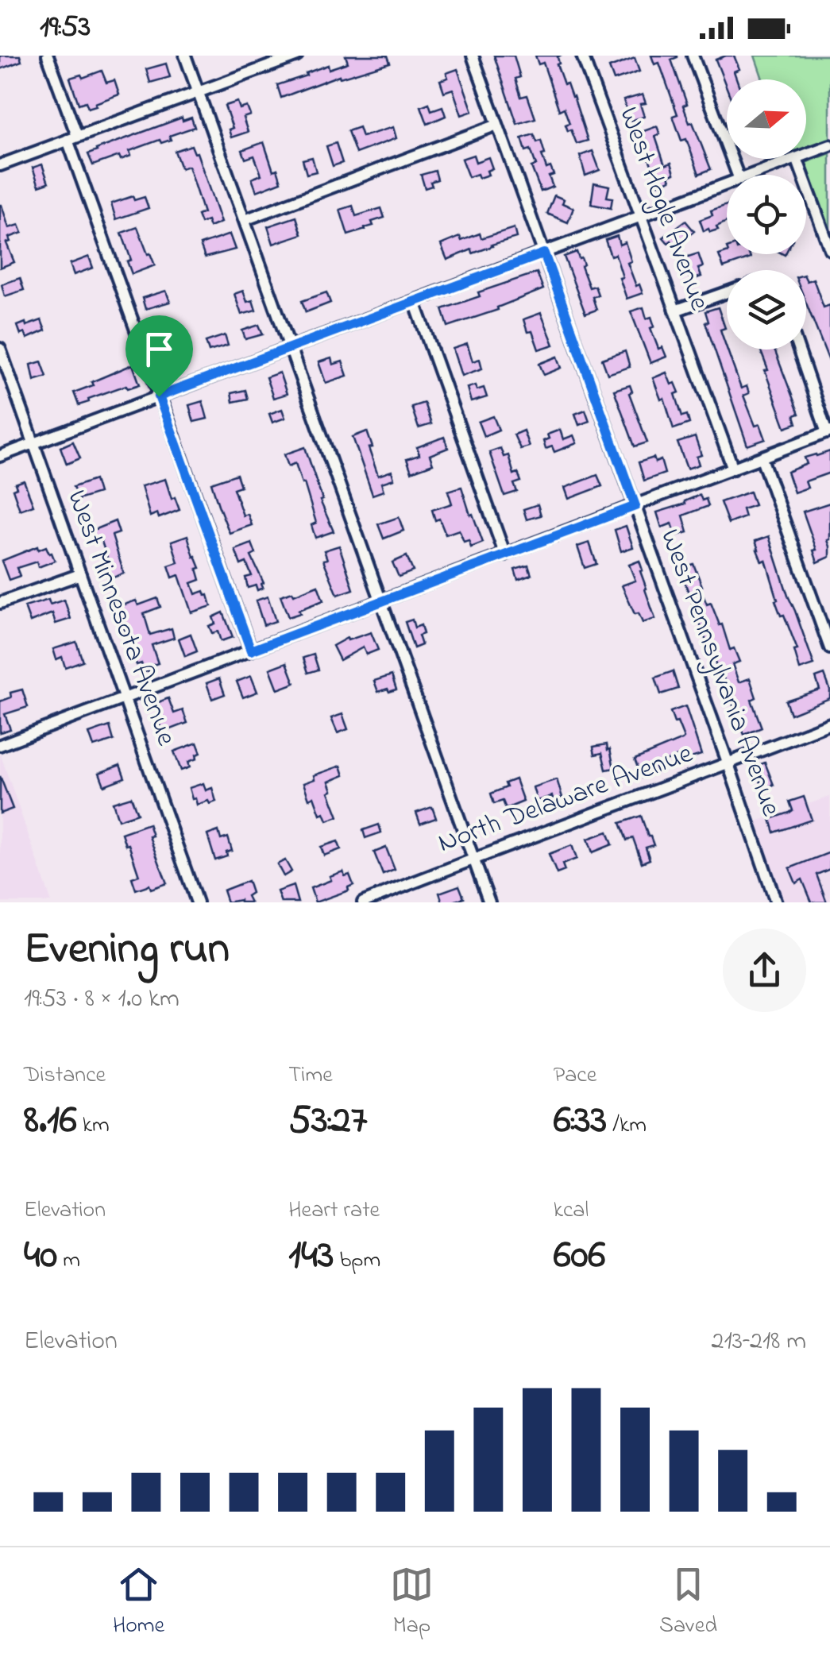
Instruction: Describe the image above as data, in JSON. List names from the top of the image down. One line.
{"streets":{"street":["West Hogle Avenue","West Minnesota Avenue","West Pennsylvania Avenue","North Delaware Avenue"]},"crossings":[["West Pennsylvania Avenue","North Delaware Avenue"]],"north":"right","page":{"status":"19:53","heading":["Evening run","19:53 · 8 × 1.0 km"],"stats":[["Distance","8.16 km"],["Time","53:27"],["Pace","6:33 /km"],["Elevation","40 m"],["Heart rate","143 bpm"],["kcal","606"]],"chart":["Elevation","213–218 m"],"tabs":["Home","Map","Saved"]}}
